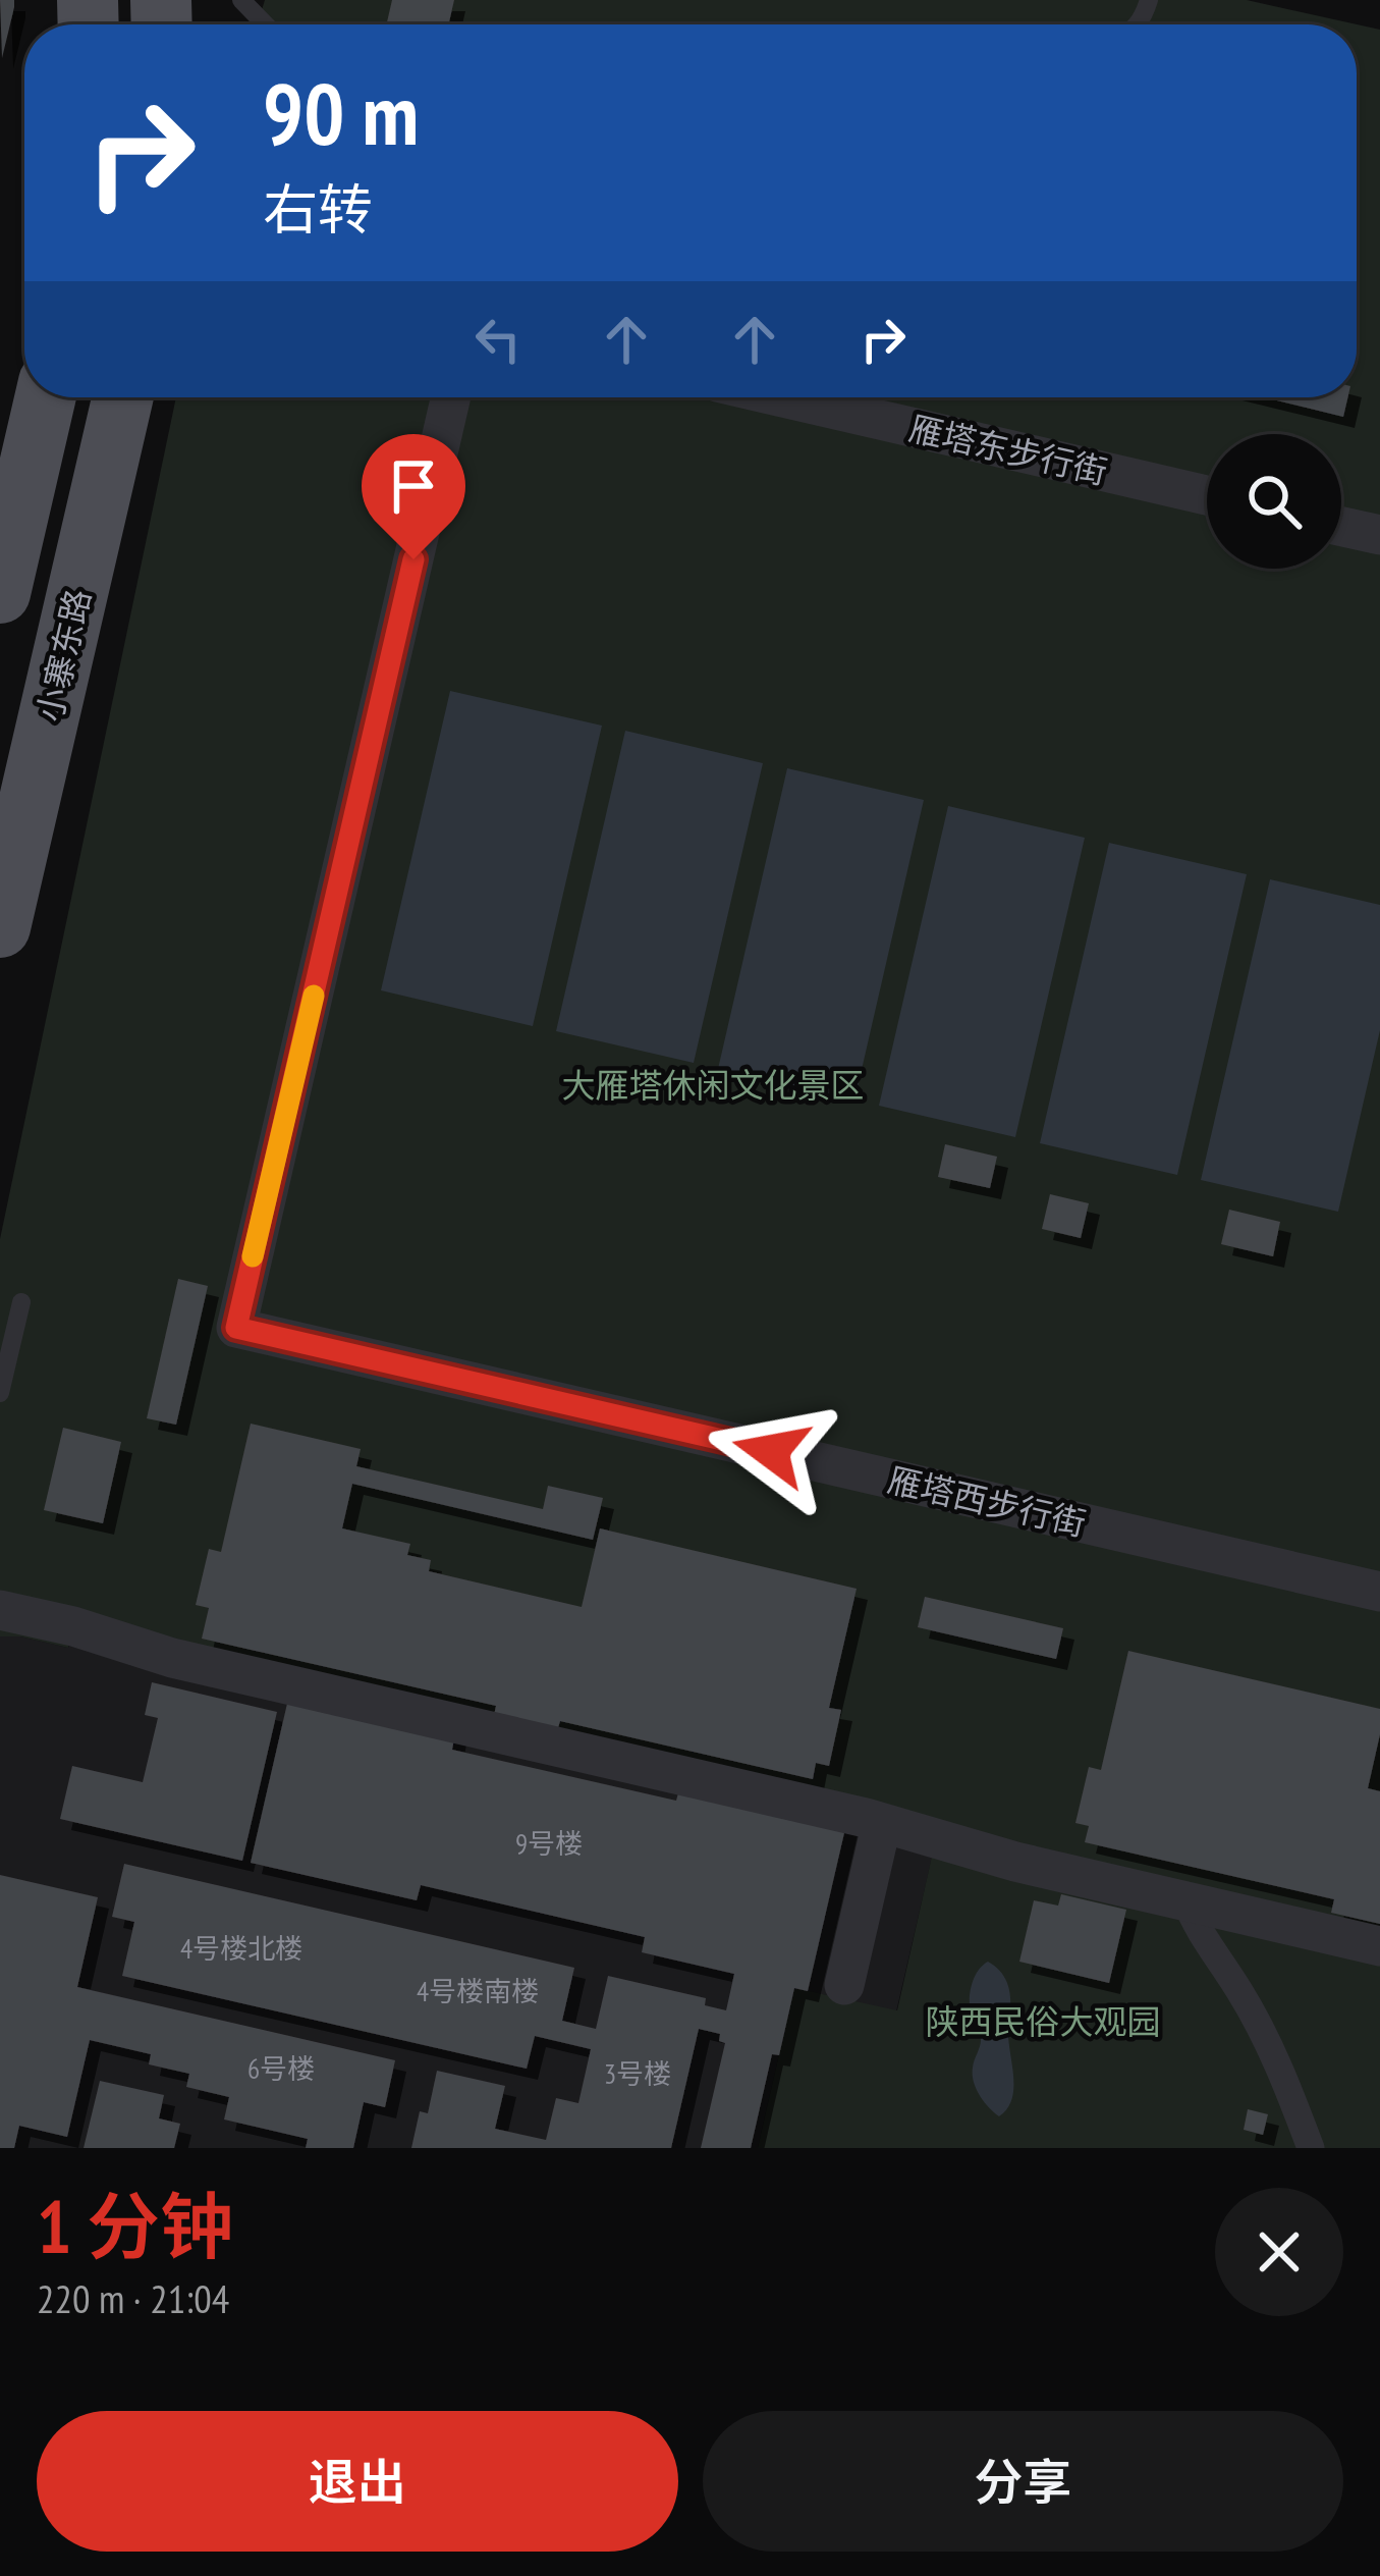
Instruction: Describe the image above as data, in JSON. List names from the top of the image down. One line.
{"streets":{"main road":["小寨东路"],"street":["雁塔东步行街","雁塔西步行街"]},"parks":["大雁塔休闲文化景区","陕西民俗大观园"],"house_numbers":["9号楼","4号楼北楼","4号楼南楼","6号楼","3号楼"],"page":{"turn":["90 m","右转"],"heading":["1 分钟","220 m · 21:04"],"buttons":["退出","分享"]}}
